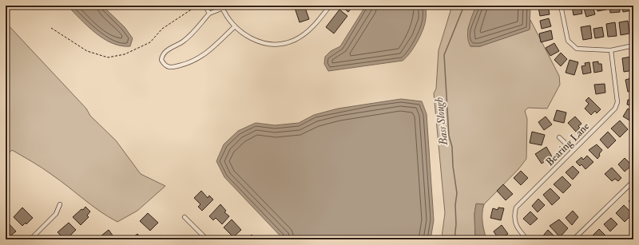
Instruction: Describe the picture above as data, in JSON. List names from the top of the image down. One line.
{"streets":{"street":["Bearing Lane"]},"water":["Bass Slough"]}
